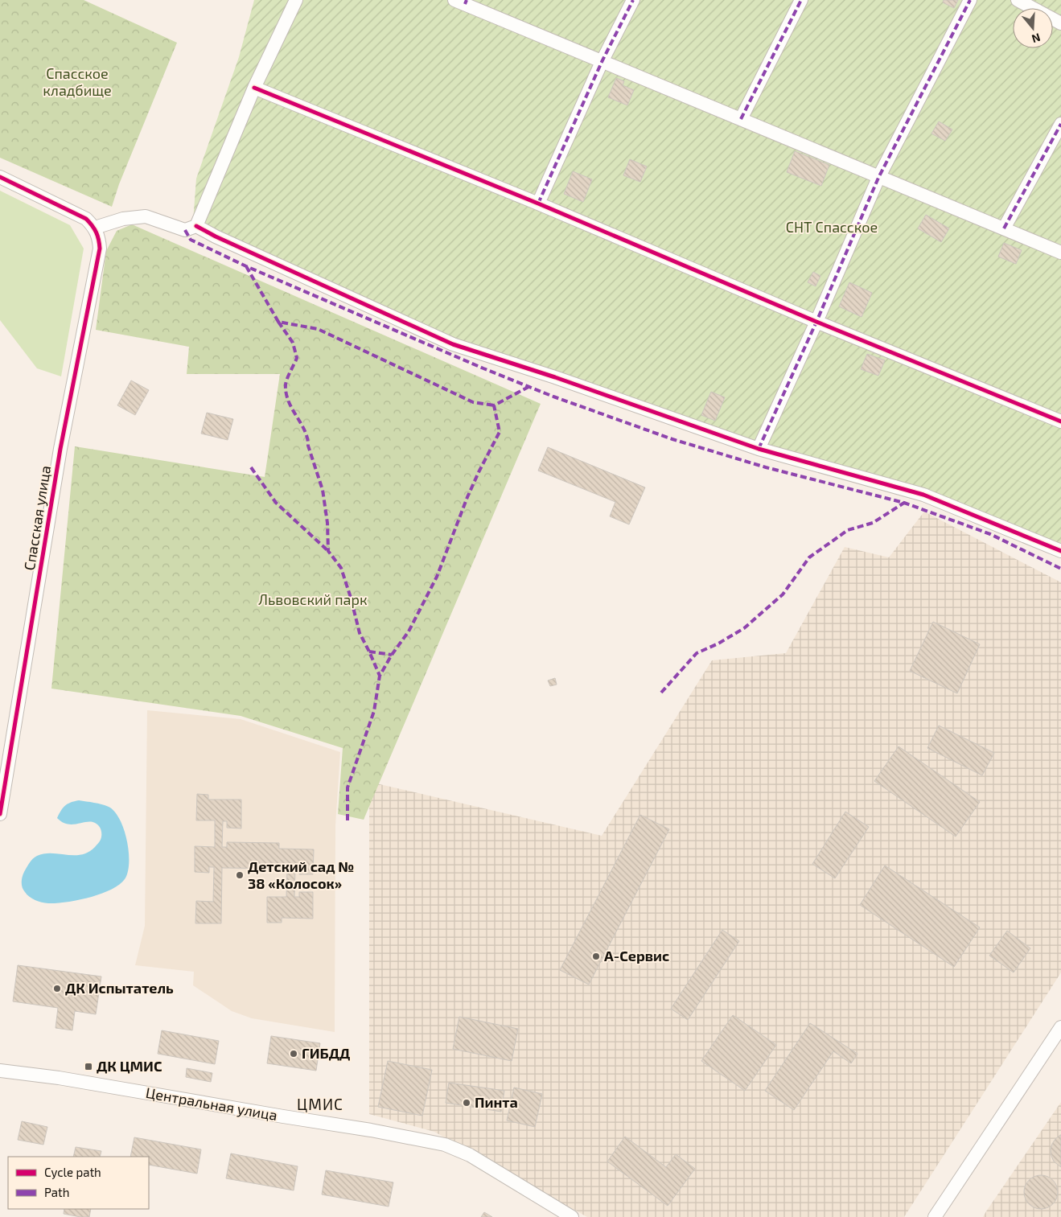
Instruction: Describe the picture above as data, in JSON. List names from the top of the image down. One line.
{"streets":{"street":["Спасская улица","Центральная улица"]},"districts":["ЦМИС"],"parks":["Спасское кладбище","СНТ Спасское","Львовский парк"],"places":{"other":["Детский сад № 38 «Колосок»","A-Сервис","ДК Испытатель","ГИБДД","Пинта"],"transit":["ДК ЦМИС"]},"legend":["Cycle path","Path"],"north":"bottom"}
